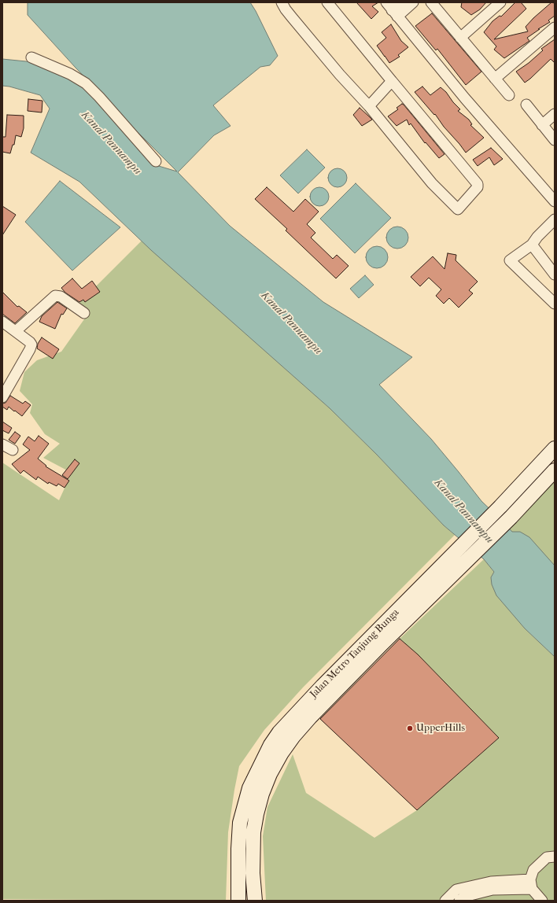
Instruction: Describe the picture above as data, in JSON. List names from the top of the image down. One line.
{"streets":{"main road":["Jalan Metro Tanjung Bunga"]},"water":["Kanal Pannampu"],"places":["UpperHills"]}
